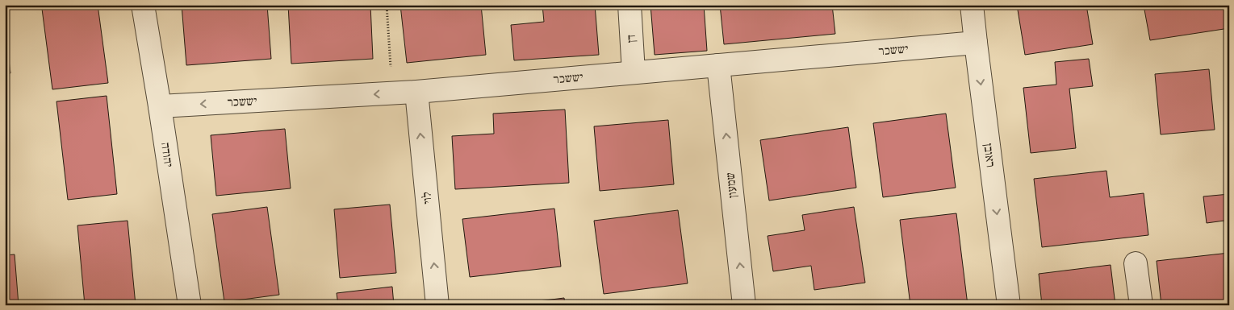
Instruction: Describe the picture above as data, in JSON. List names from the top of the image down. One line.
{"streets":{"street":["דן","יששכר","יהודה","ראובן","שמעון","לוי"]},"crossings":[["דן","יששכר"],["יששכר","יהודה"],["יששכר","ראובן"],["יששכר","שמעון"],["יששכר","לוי"]],"one_way":["ראובן","שמעון","לוי"]}
